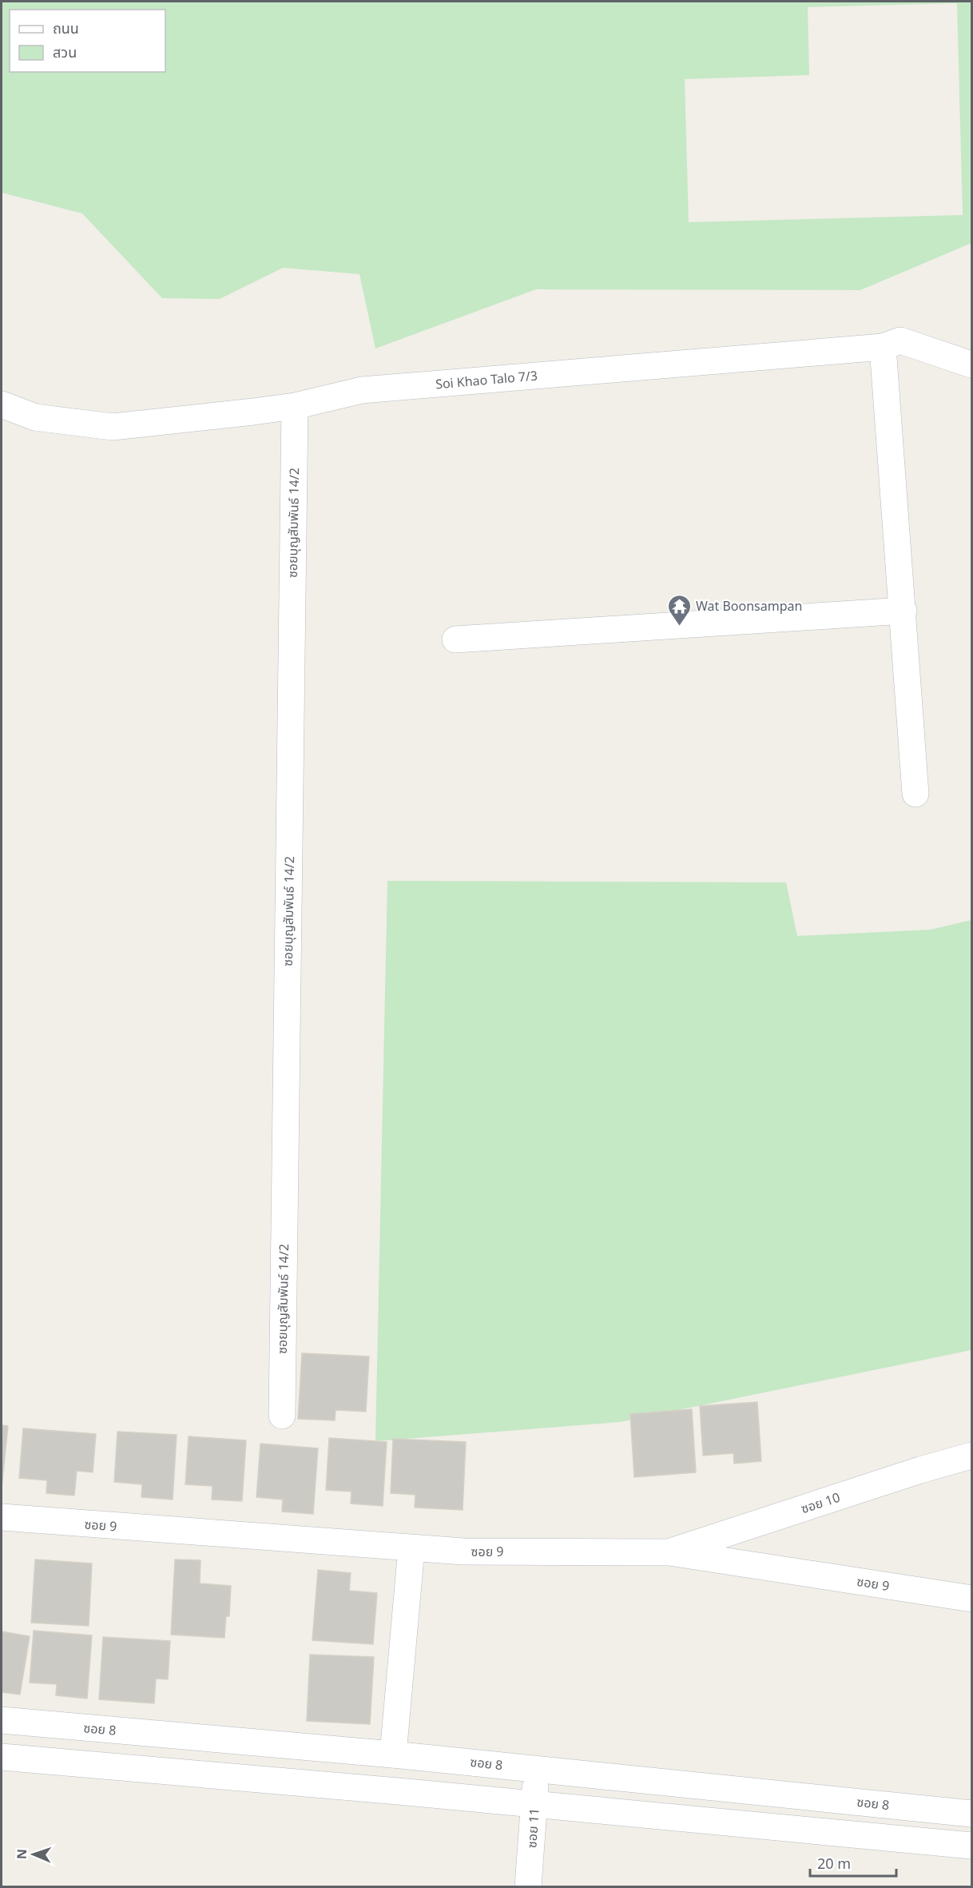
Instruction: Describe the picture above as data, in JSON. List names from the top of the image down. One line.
{"streets":{"street":["Soi Khao Talo 7/3","ซอยบุญสัมพันธ์ 14/2","ซอย 10","ซอย 9","ซอย 8","ซอย 11"]},"crossings":[["Soi Khao Talo 7/3","ซอยบุญสัมพันธ์ 14/2"],["ซอย 10","ซอย 9"],["ซอย 8","ซอย 11"]],"places":{"temple":["Wat Boonsampan"]},"legend":["ถนน","สวน"],"scale_bar":"20 m","north":"left"}
